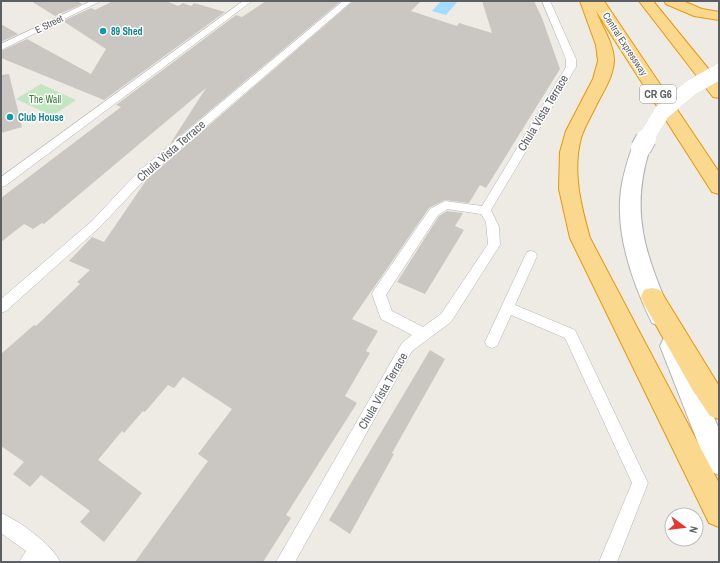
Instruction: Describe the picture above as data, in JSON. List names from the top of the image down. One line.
{"streets":{"highway":["Central Expressway","CR G6"],"lane":["E Street","Chula Vista Terrace"]},"parks":["The Wall"],"places":["89 Shed","Club House"],"north":"right"}
